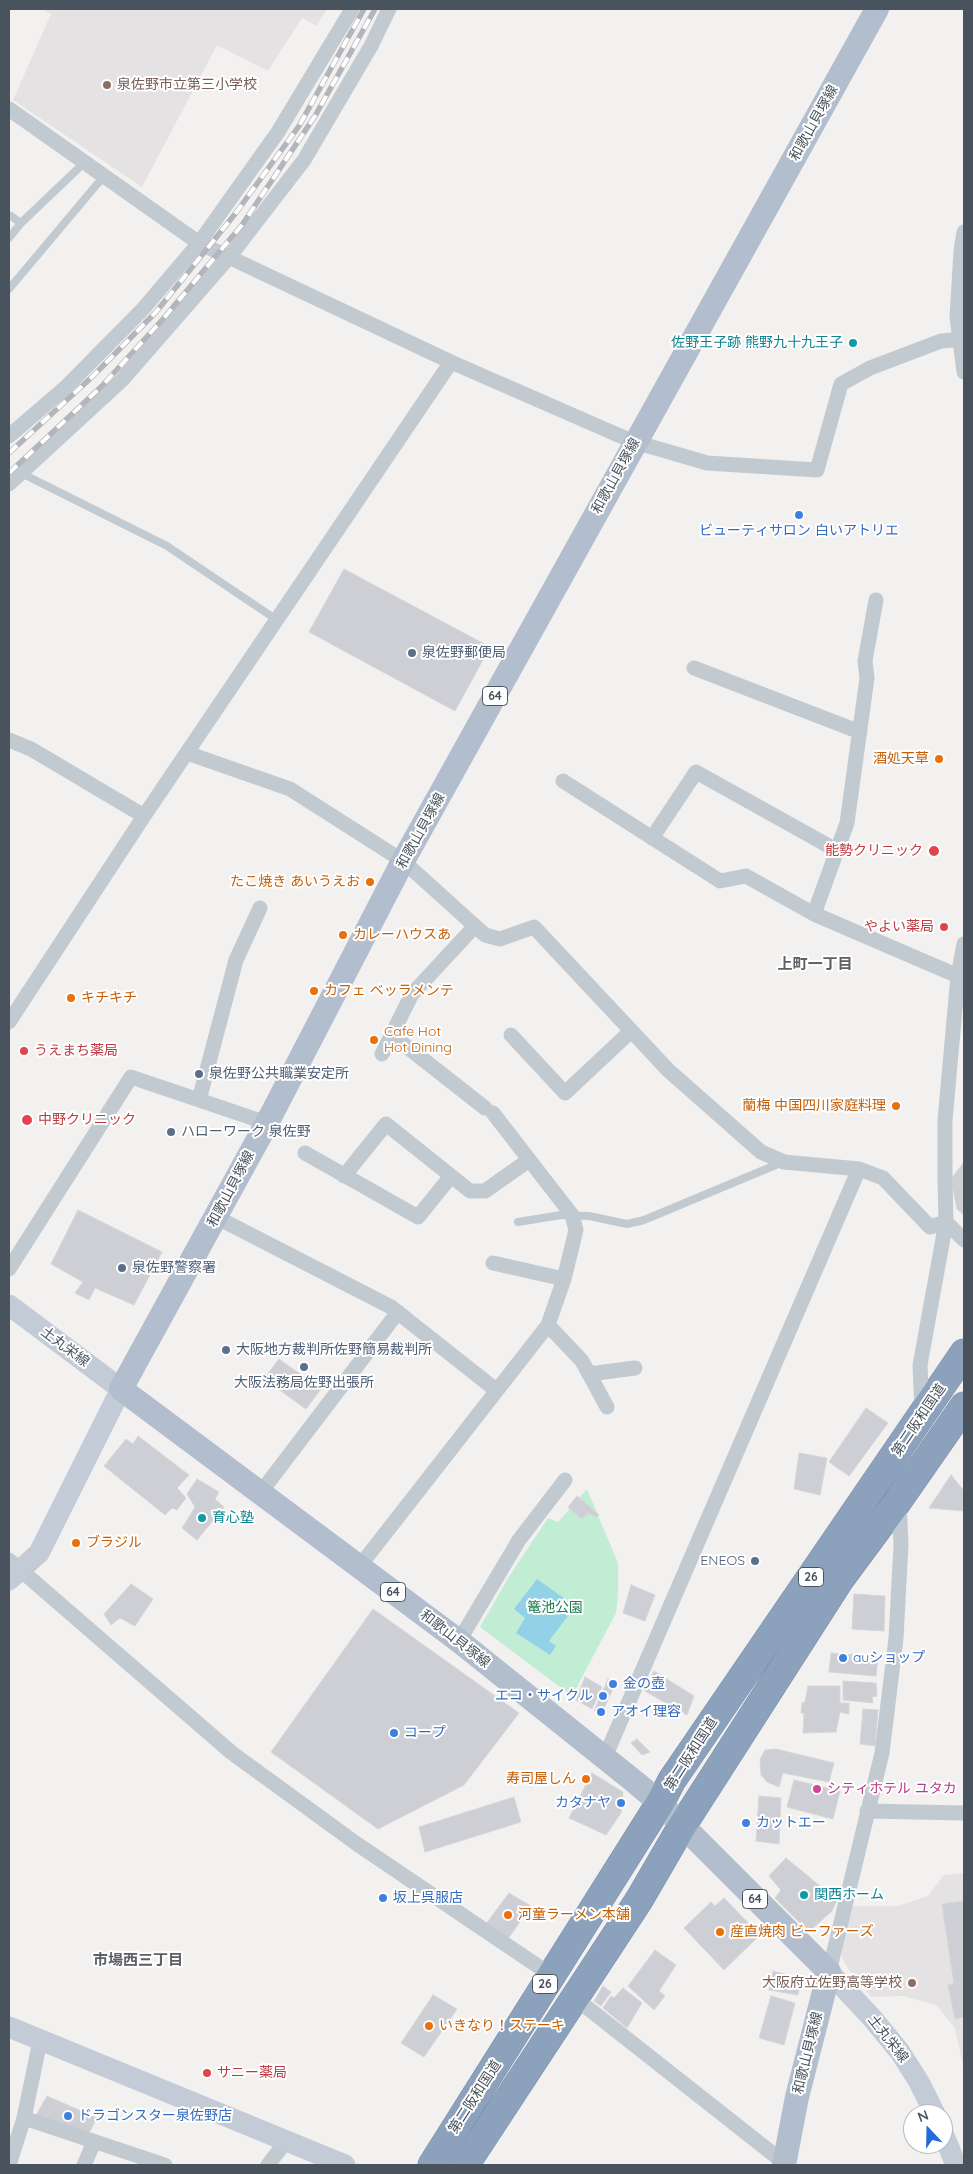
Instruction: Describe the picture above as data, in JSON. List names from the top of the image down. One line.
{"streets":{"highway":["第二阪和国道","26"],"main road":["和歌山貝塚線","64"],"street":["土丸栄線"]},"crossings":[["和歌山貝塚線","土丸栄線"],["和歌山貝塚線","第二阪和国道"]],"districts":["上町一丁目","市場西三丁目"],"parks":["篭池公園"],"places":["泉佐野市立第三小学校","佐野王子跡 熊野九十九王子","ビューティサロン 白いアトリエ","泉佐野郵便局","酒処天草","能勢クリニック","たこ焼き あいうえお","やよい薬局","カレーハウスあ","カフェ ベッラメンテ","キチキチ","Cafe Hot Hot Dining","うえまち薬局","泉佐野公共職業安定所","蘭梅 中国四川家庭料理","中野クリニック","ハローワーク 泉佐野","泉佐野警察署","大阪地方裁判所佐野簡易裁判所","大阪法務局佐野出張所","育心塾","ブラジル","ENEOS","auショップ","金の壺","エコ・サイクル","アオイ理容","コープ","寿司屋しん","シティホテル ユタカ","カタナヤ","カットエー","関西ホーム","坂上呉服店","河童ラーメン本舗","産直焼肉 ビーファーズ","大阪府立佐野高等学校","いきなり！ステーキ","サニー薬局","ドラゴンスター泉佐野店"],"north":"top"}
